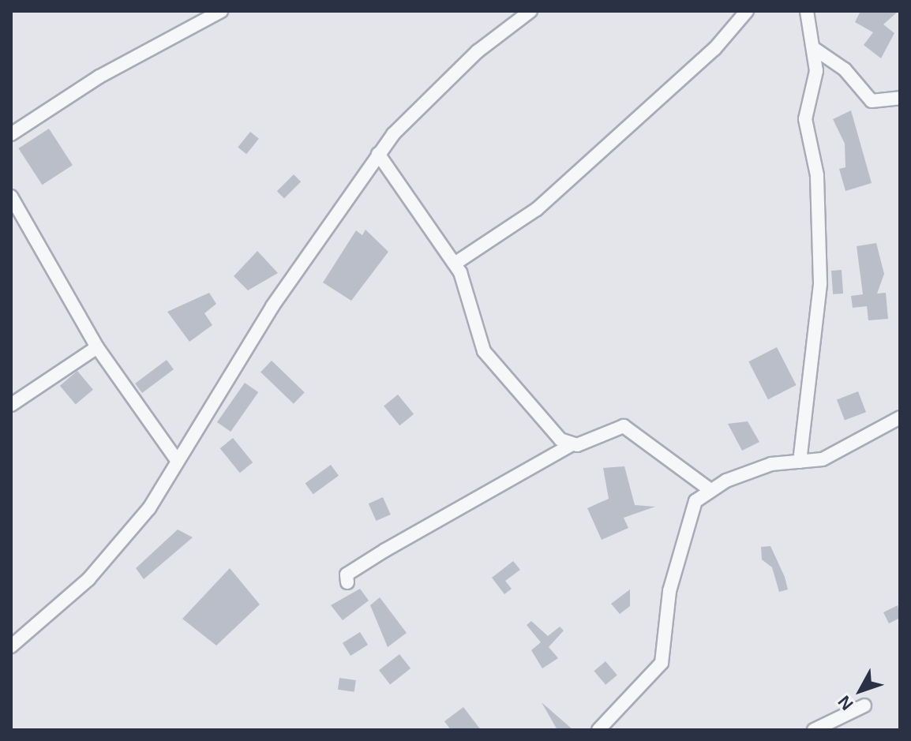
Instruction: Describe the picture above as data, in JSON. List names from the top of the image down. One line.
{"north":"bottom left"}
